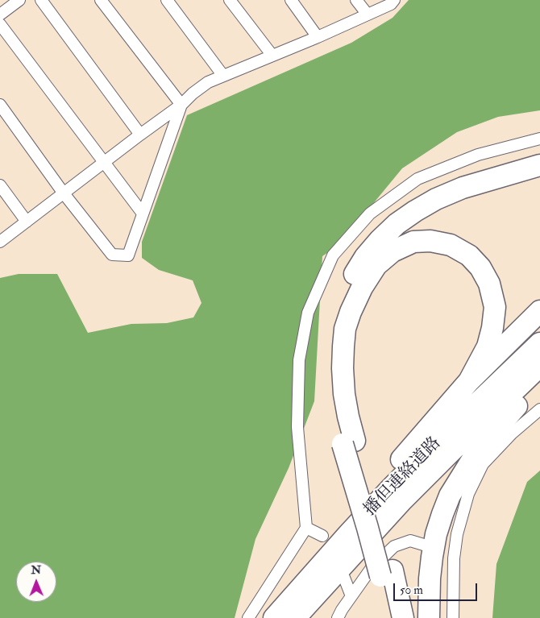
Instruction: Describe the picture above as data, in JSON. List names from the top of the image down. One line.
{"streets":{"highway":["播但連絡道路"]},"scale_bar":"50 m","north":"top"}
